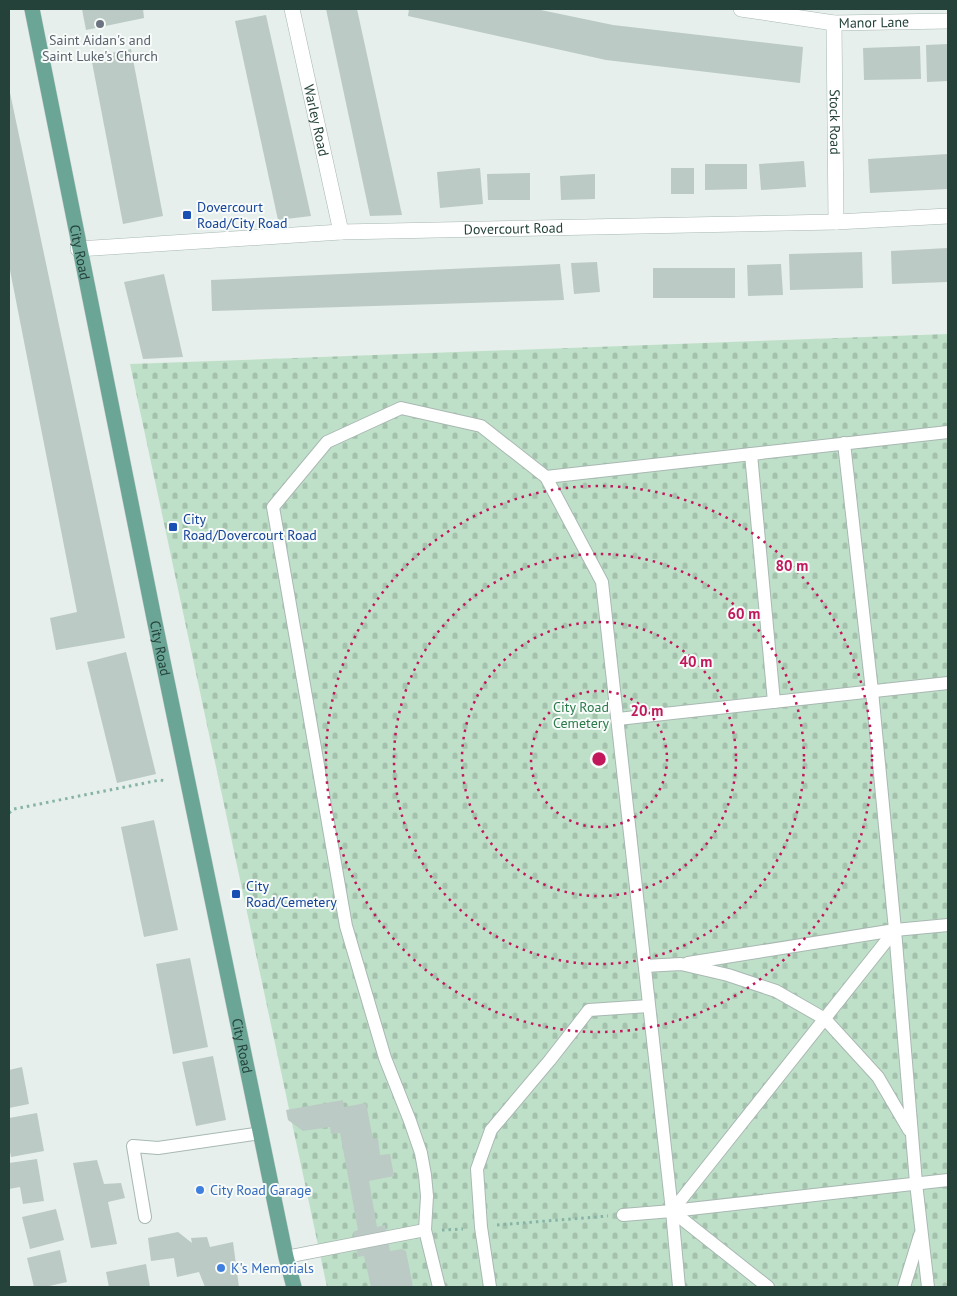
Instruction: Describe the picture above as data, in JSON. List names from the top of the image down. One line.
{"streets":{"main road":["City Road"],"street":["Manor Lane","Warley Road","Stock Road","Dovercourt Road"]},"crossings":[["Manor Lane","Stock Road"],["Warley Road","Dovercourt Road"],["Stock Road","Dovercourt Road"],["Dovercourt Road","City Road"]],"parks":["City Road Cemetery"],"places":{"other":["Saint Aidan's and Saint Luke's Church","City Road Garage","K's Memorials"],"transit":["Dovercourt Road/City Road","City Road/Dovercourt Road","City Road/Cemetery"]},"rings":["80 m","60 m","40 m","20 m"]}
